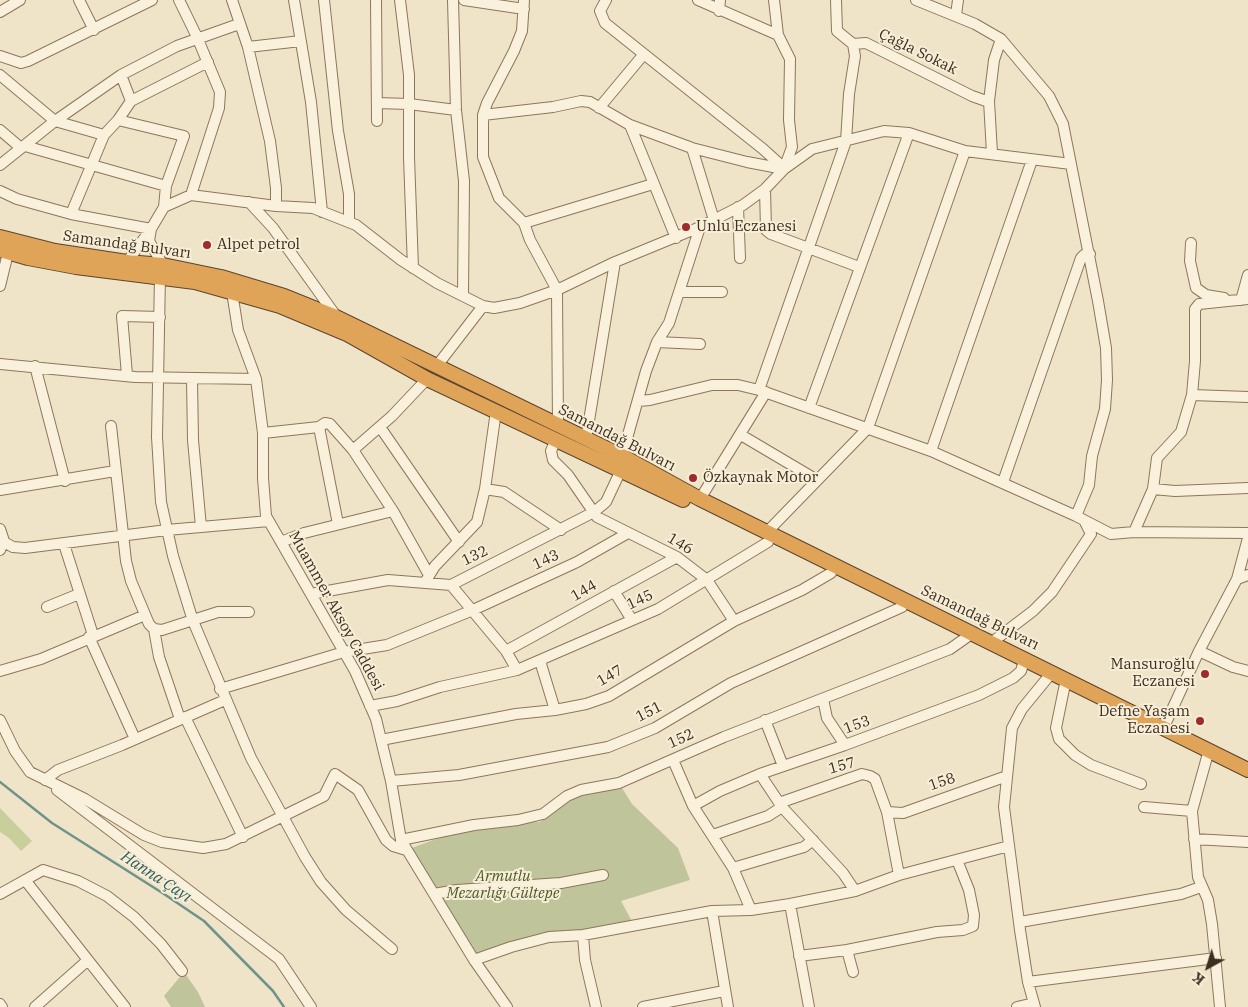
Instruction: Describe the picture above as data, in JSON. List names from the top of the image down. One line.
{"streets":{"highway":["Samandağ Bulvarı"],"street":["Çağla Sokak","146","132","143","144","145","Muammer Aksoy Caddesi","147","151","153","152","157","158"]},"crossings":[["Samandağ Bulvarı","146"],["Samandağ Bulvarı","132"],["Samandağ Bulvarı","145"],["Samandağ Bulvarı","Muammer Aksoy Caddesi"],["Samandağ Bulvarı","147"],["Samandağ Bulvarı","151"],["Samandağ Bulvarı","153"],["Samandağ Bulvarı","152"],["146","132"],["146","143"],["146","144"],["146","145"],["146","147"],["132","Muammer Aksoy Caddesi"],["143","Muammer Aksoy Caddesi"],["145","Muammer Aksoy Caddesi"],["Muammer Aksoy Caddesi","147"],["Muammer Aksoy Caddesi","151"],["Muammer Aksoy Caddesi","152"],["157","158"]],"water":["Hanna Çayı"],"parks":["Armutlu Mezarlığı Gültepe"],"places":["Unlu Eczanesi","Alpet petrol","Özkaynak Motor","Mansuroğlu Eczanesi","Defne Yaşam Eczanesi"],"north":"bottom left"}
